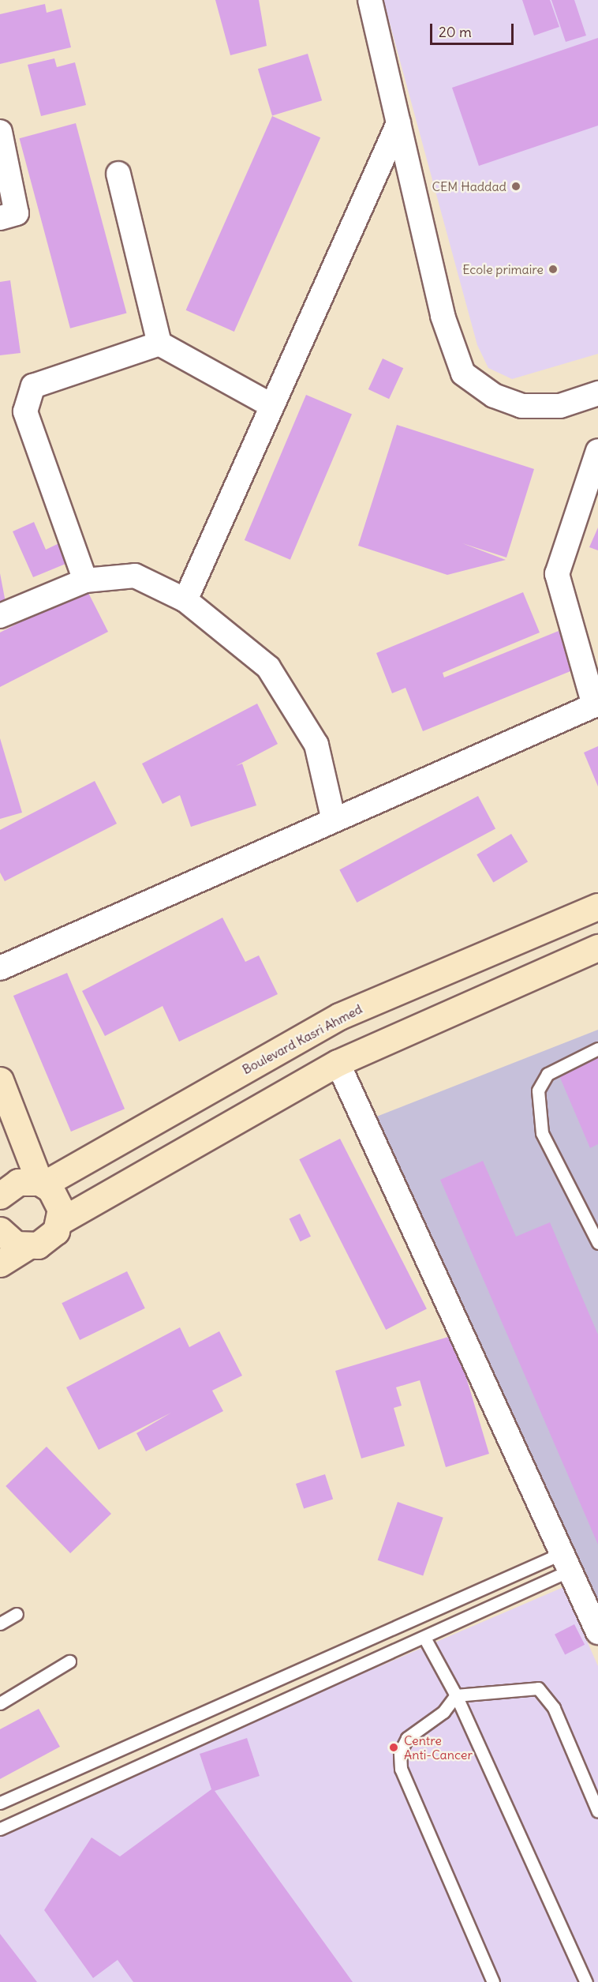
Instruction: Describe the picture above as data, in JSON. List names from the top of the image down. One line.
{"streets":{"main road":["Boulevard Kasri Ahmed"]},"places":["CEM Haddad","Ecole primaire","Centre Anti-Cancer"],"scale_bar":"20 m"}
